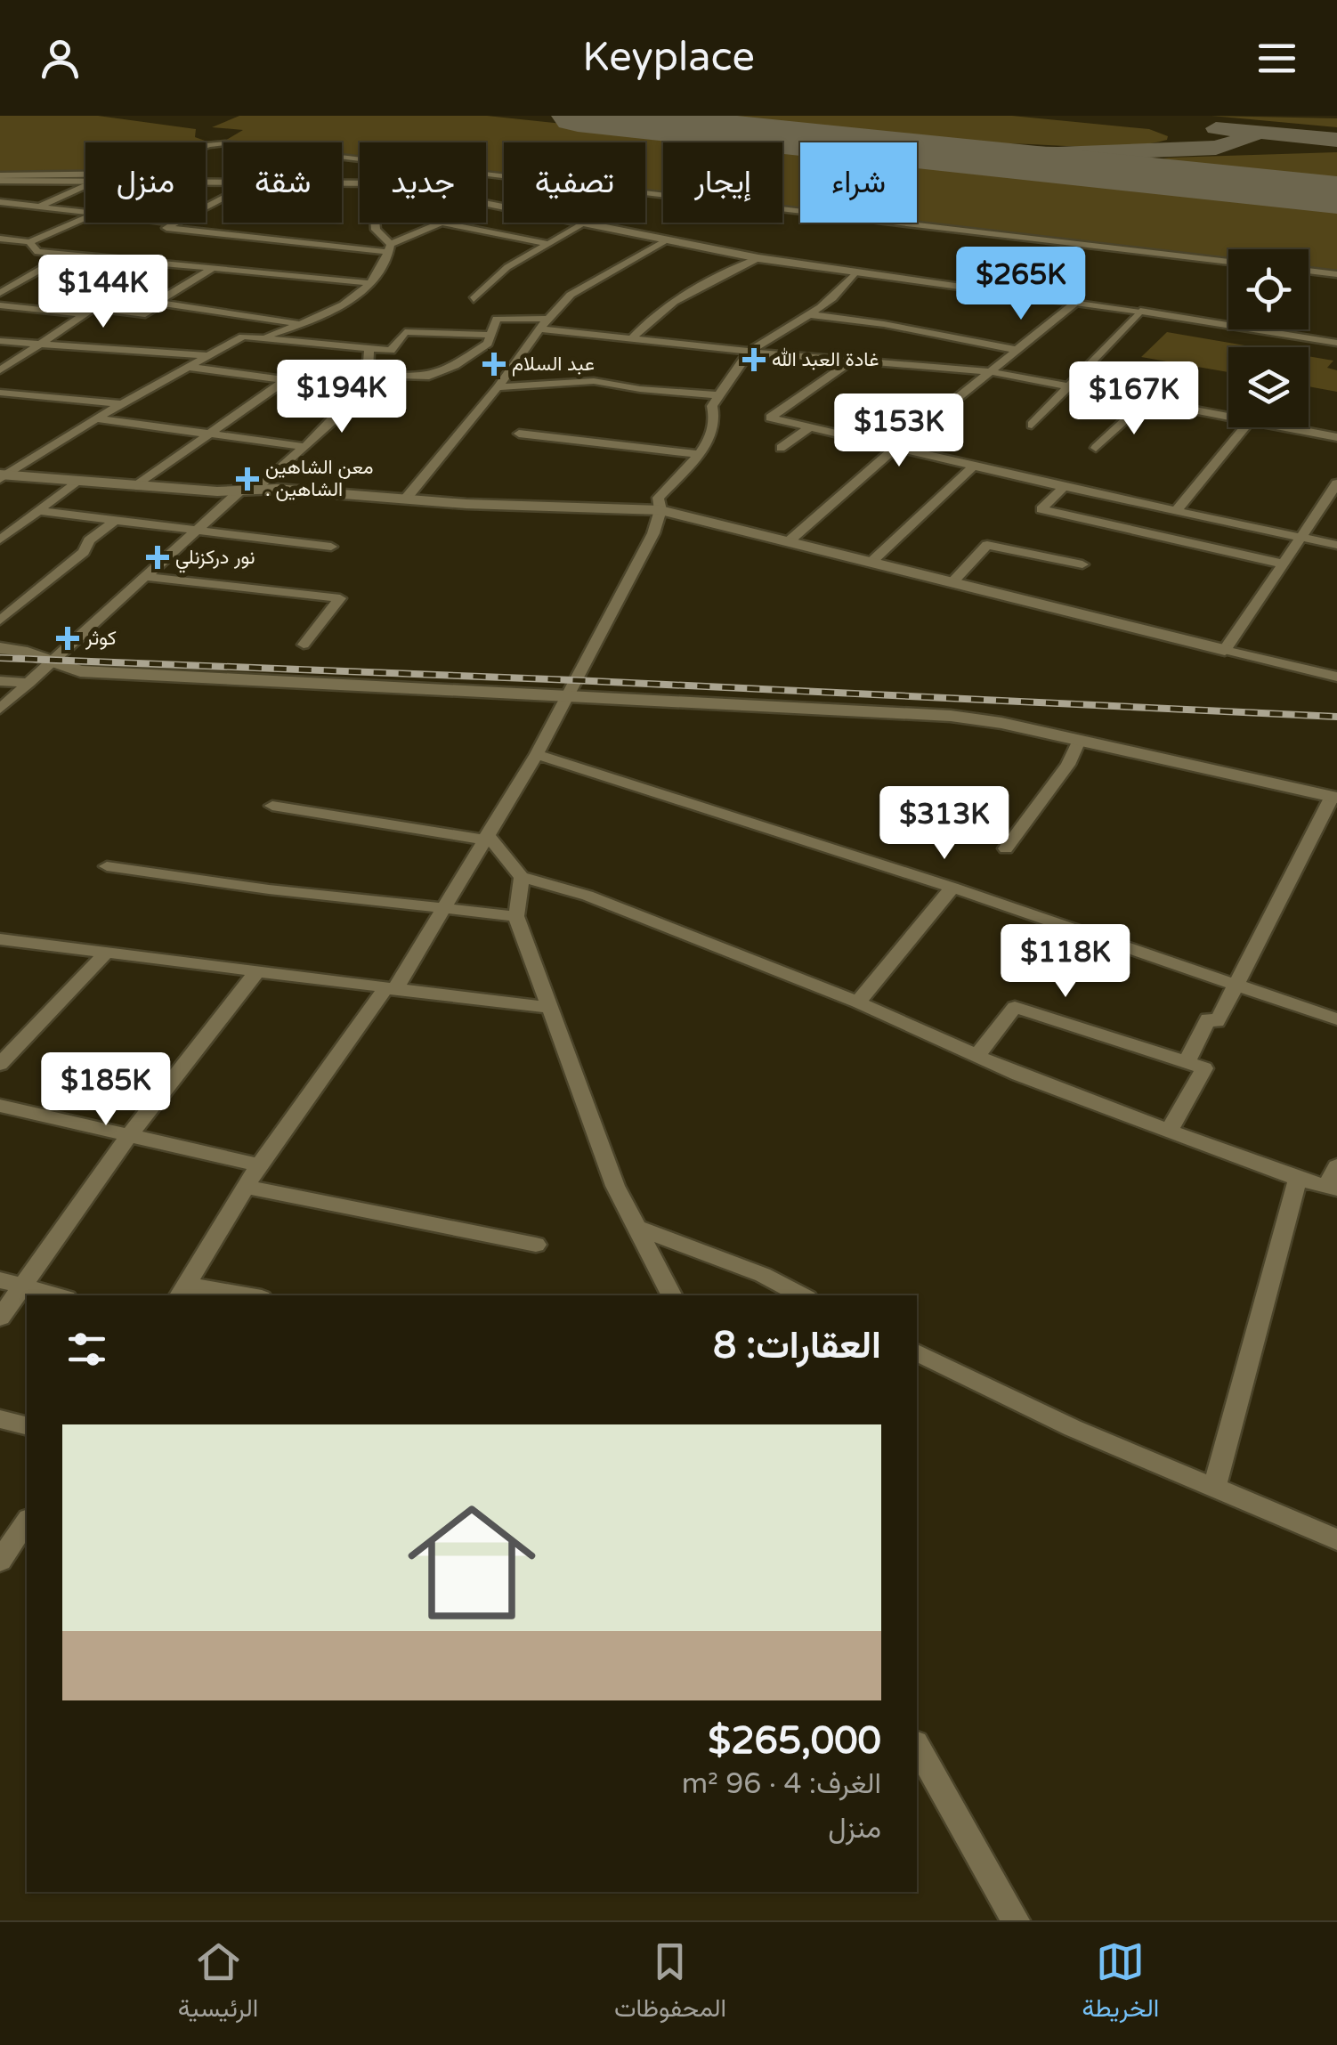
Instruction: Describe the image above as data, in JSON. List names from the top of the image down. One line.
{"places":{"health":["غادة العبد الله","عبد السلام","معن الشاهين . الشاهين","نور دركزنلي","كوثر"]},"page":{"header":"Keyplace","chip":["شراء","إيجار","تصفية","جديد","شقة","منزل"],"price":["$265K","$144K","$194K","$167K","$153K","$313K","$118K","$185K"],"heading":"العقارات: 8","list":[{"name":"$265,000","note":"الغرف: 4 · 96 m² · منزل"}],"tabs":["الخريطة","المحفوظات","الرئيسية"]}}
